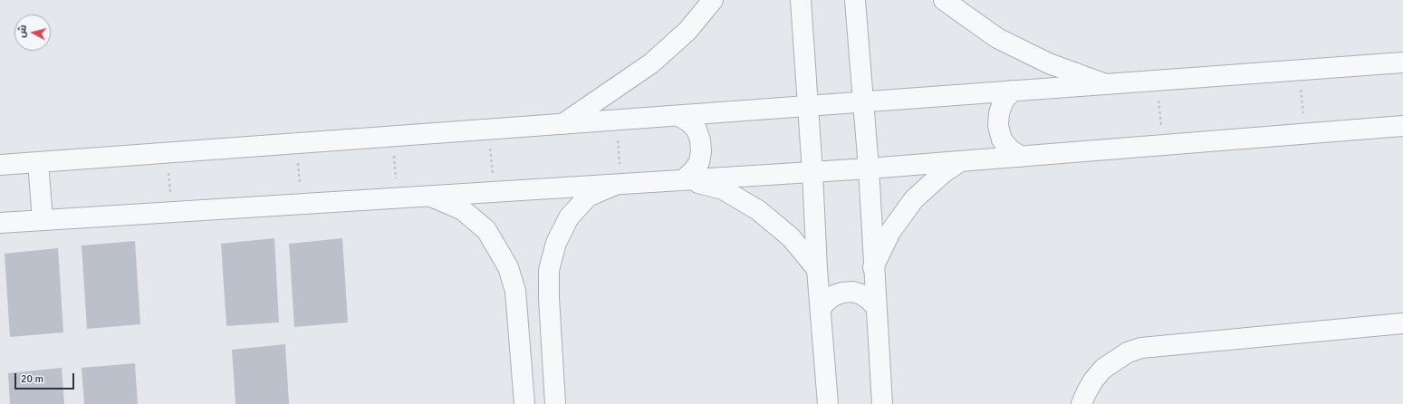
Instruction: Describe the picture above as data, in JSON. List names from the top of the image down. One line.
{"scale_bar":"20 m","north":"left"}
